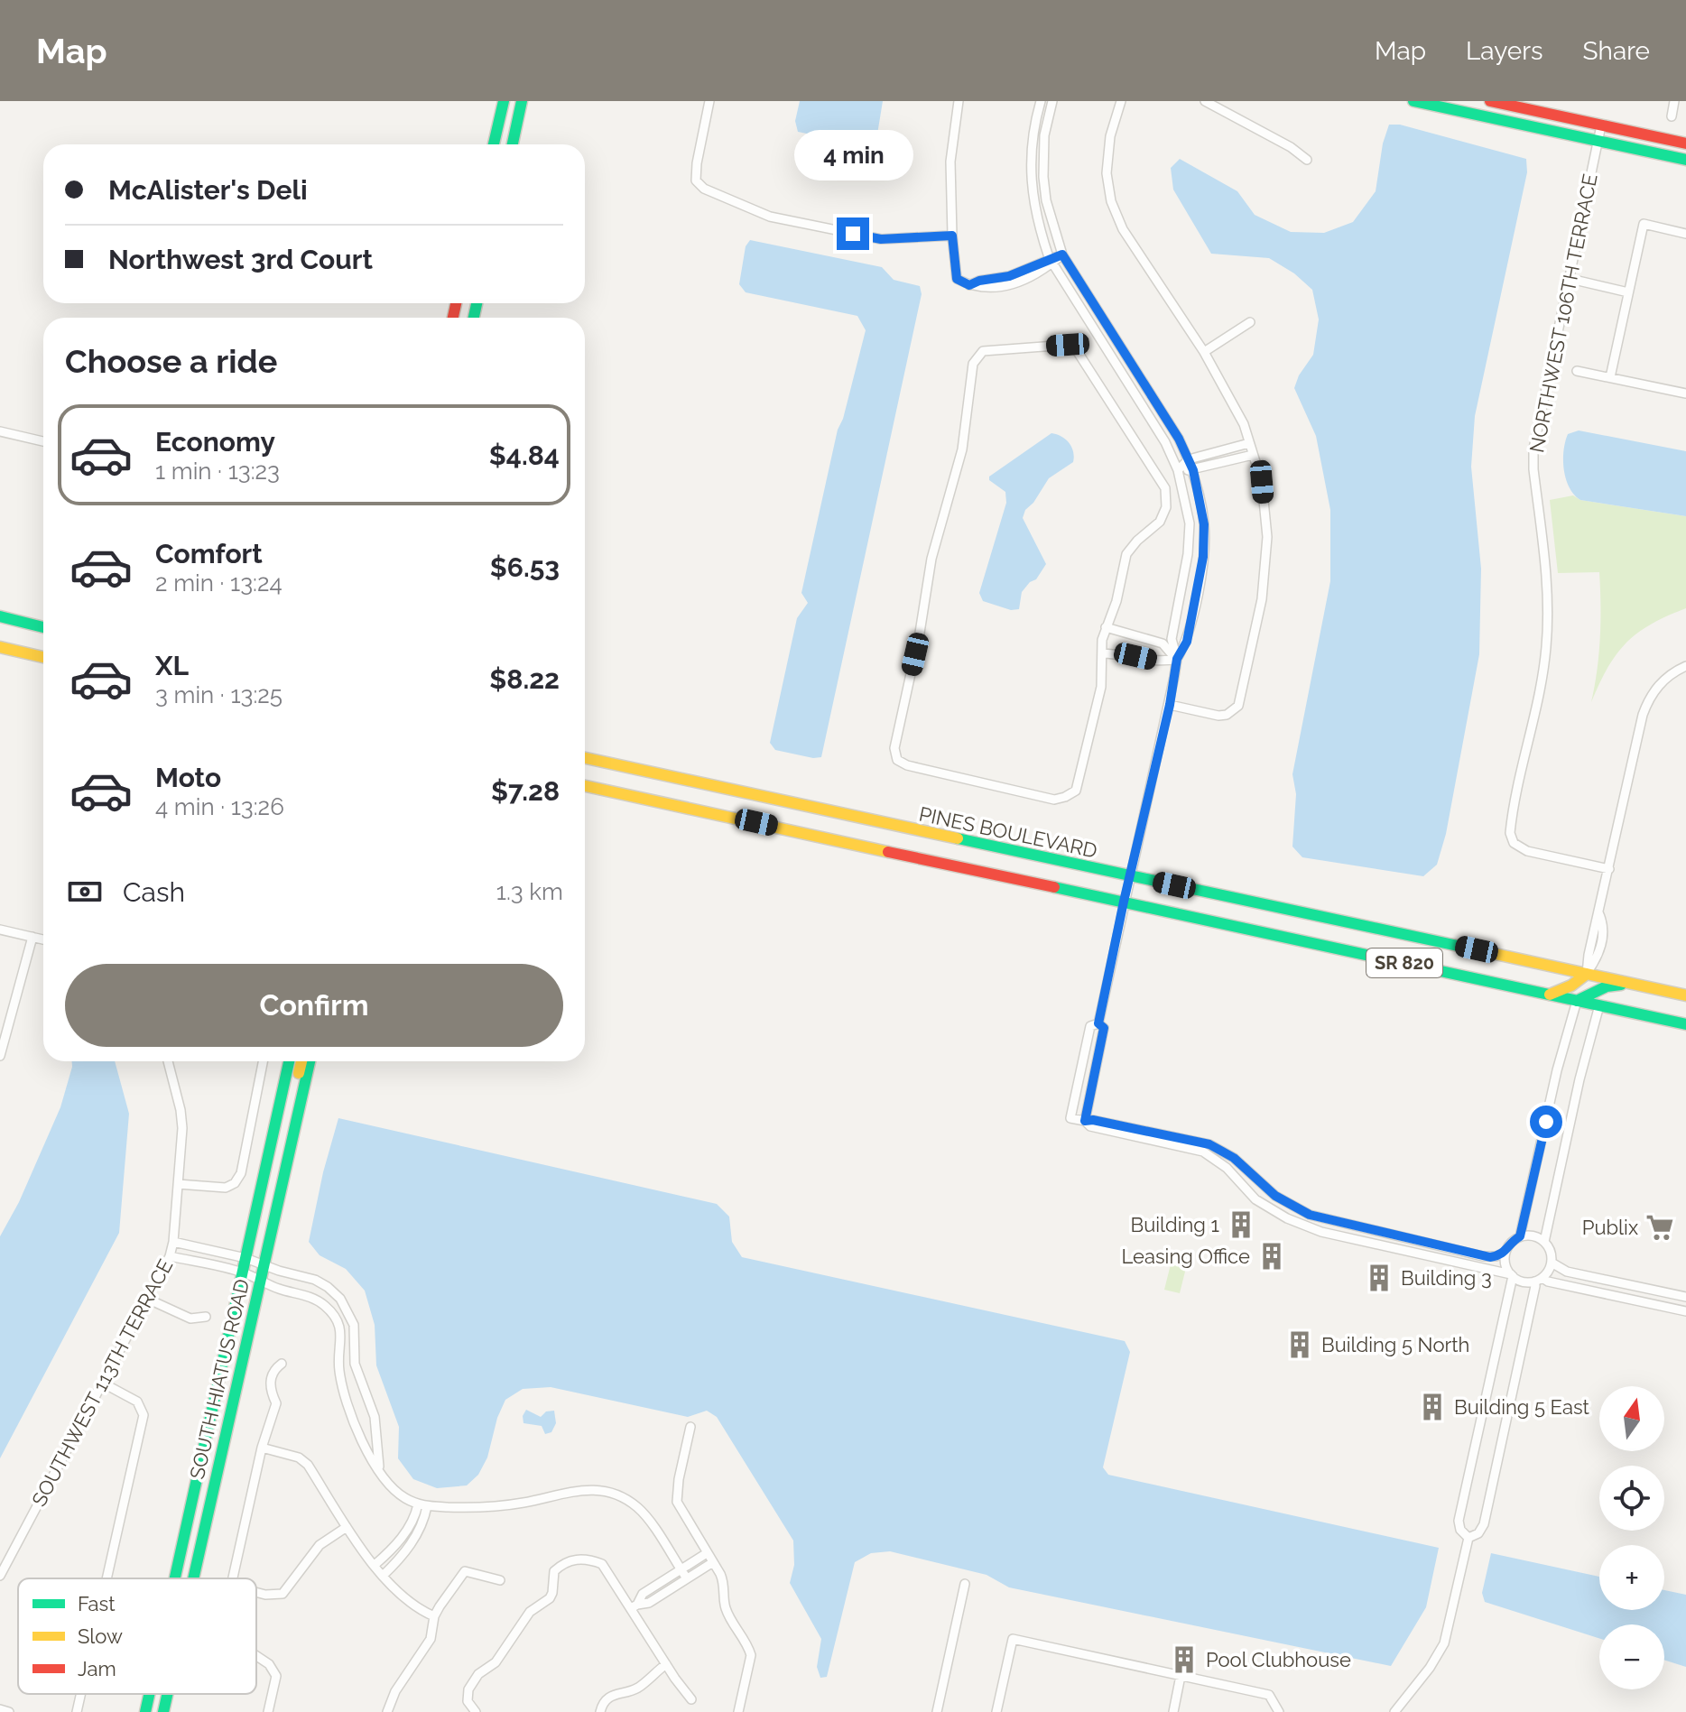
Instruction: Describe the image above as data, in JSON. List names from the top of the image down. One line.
{"streets":{"main road":["PINES BOULEVARD","SR 820","SOUTH HIATUS ROAD"],"street":["NORTHWEST 106TH TERRACE","SOUTHWEST 113TH TERRACE"]},"places":{"building":["Building 1","Leasing Office","Building 3","Building 5 North","Building 5 East","Pool Clubhouse"],"supermarket":["Publix"]},"legend":["Fast","Slow","Jam"],"north":"top","page":{"header":"Map","nav":["Map","Layers","Share"],"bubble":"4 min","banner":["McAlister's Deli","Northwest 3rd Court"],"heading":"Choose a ride","list":[{"name":"Economy","note":"1 min · 13:23","value":"$4.84"},{"name":"Comfort","note":"2 min · 13:24","value":"$6.53"},{"name":"XL","note":"3 min · 13:25","value":"$8.22"},{"name":"Moto","note":"4 min · 13:26","value":"$7.28"}],"pay":["Cash","1.3 km"],"buttons":"Confirm","map_buttons":["+","−"]}}
